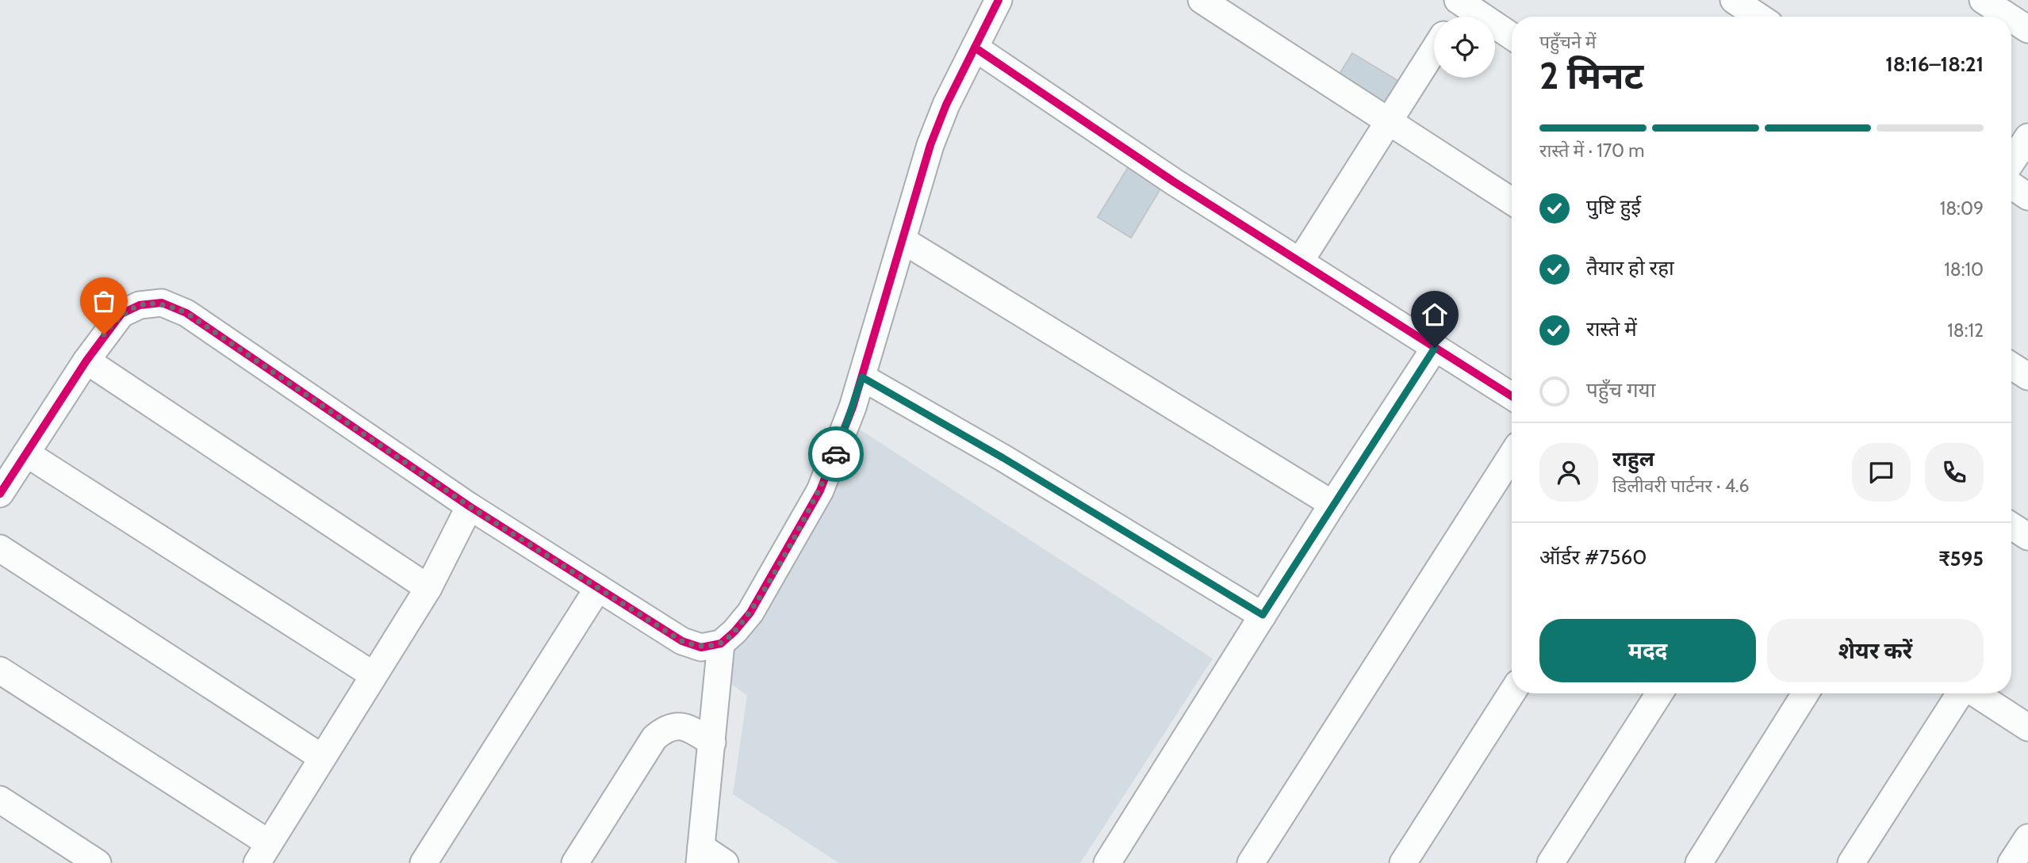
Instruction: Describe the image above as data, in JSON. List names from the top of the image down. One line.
{"page":{"heading":["2 मिनट","पहुँचने में","18:16–18:21"],"panel":["राहुल","डिलीवरी पार्टनर · 4.6","ऑर्डर #7560","₹595"],"bar":"रास्ते में · 170 m","list":[["पुष्टि हुई","18:09"],["तैयार हो रहा","18:10"],["रास्ते में","18:12"],"पहुँच गया"],"buttons":["मदद","शेयर करें"]}}
